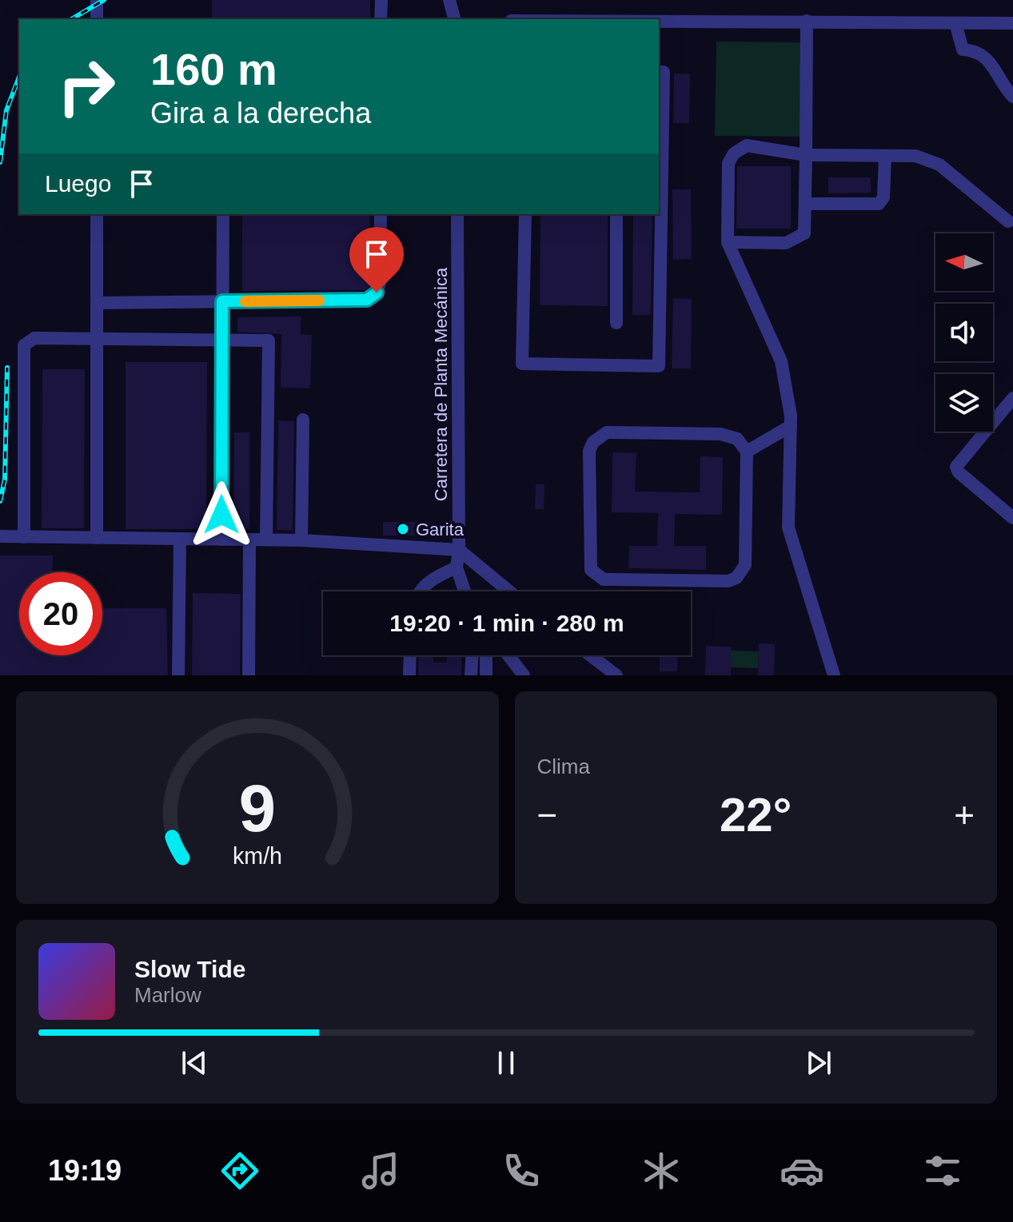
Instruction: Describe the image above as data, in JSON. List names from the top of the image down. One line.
{"streets":{"street":["Carretera de Planta Mecánica"]},"places":["Garita"],"north":"left","page":{"turn":["160 m","Gira a la derecha"],"then":"Luego","limit":"20","trip":"19:20 · 1 min · 280 m","tile":"Clima","heat":["−","22°","+"],"song":["Slow Tide","Marlow"],"tabs":"19:19","gauge":["9","km/h"]}}
